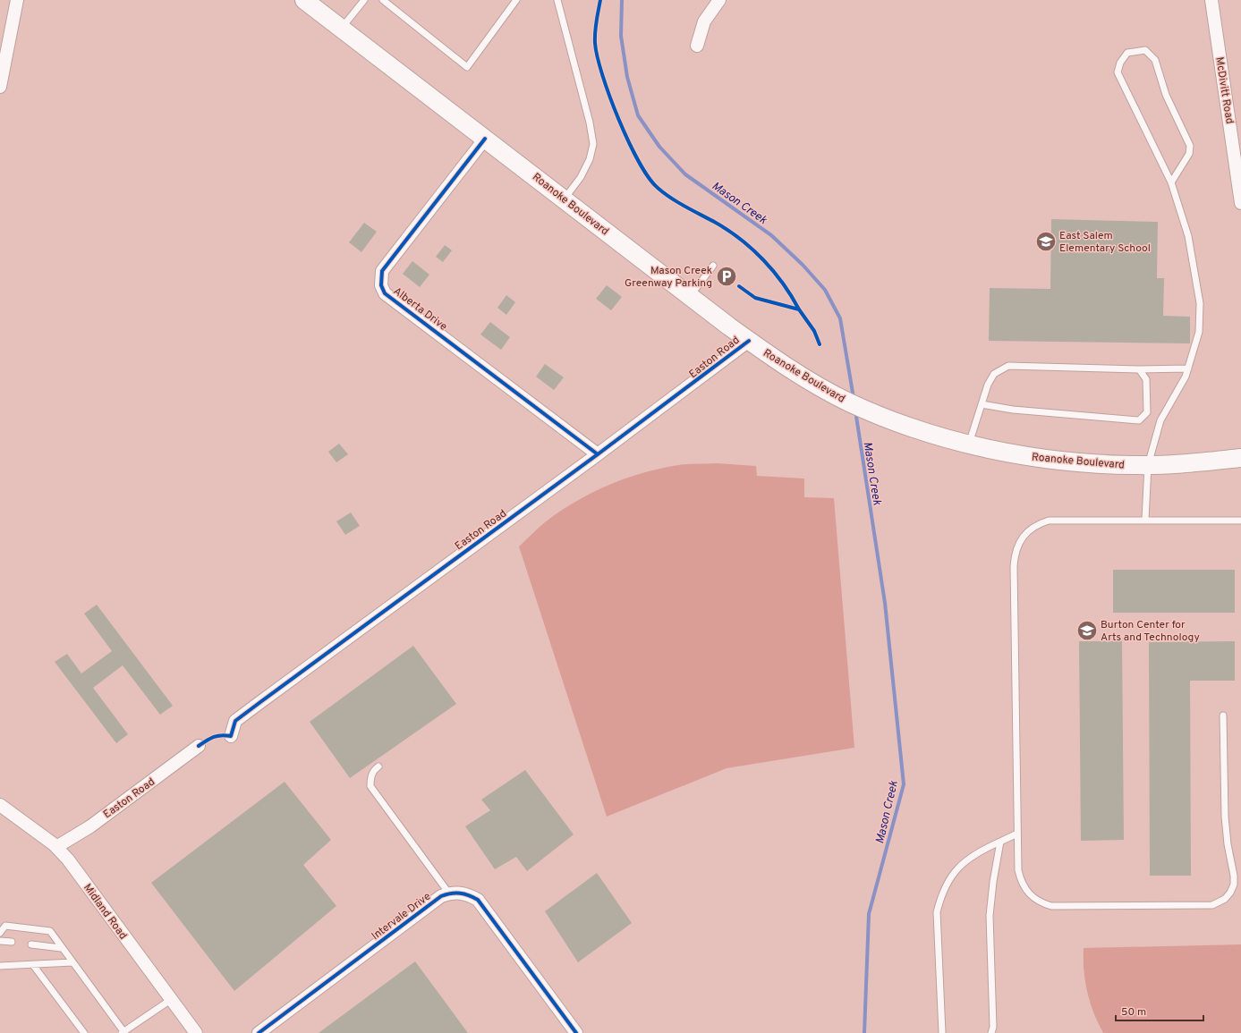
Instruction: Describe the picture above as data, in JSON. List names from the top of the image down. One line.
{"streets":{"main road":["Roanoke Boulevard"],"street":["McDivitt Road","Alberta Drive","Easton Road","Midland Road","Intervale Drive"]},"crossings":[["Roanoke Boulevard","Alberta Drive"],["Roanoke Boulevard","Easton Road"],["Alberta Drive","Easton Road"],["Easton Road","Midland Road"]],"water":["Mason Creek"],"places":{"school or university":["East Salem Elementary School","Burton Center for Arts and Technology"],"parking":["Mason Creek Greenway Parking"]},"scale_bar":"50 m"}
